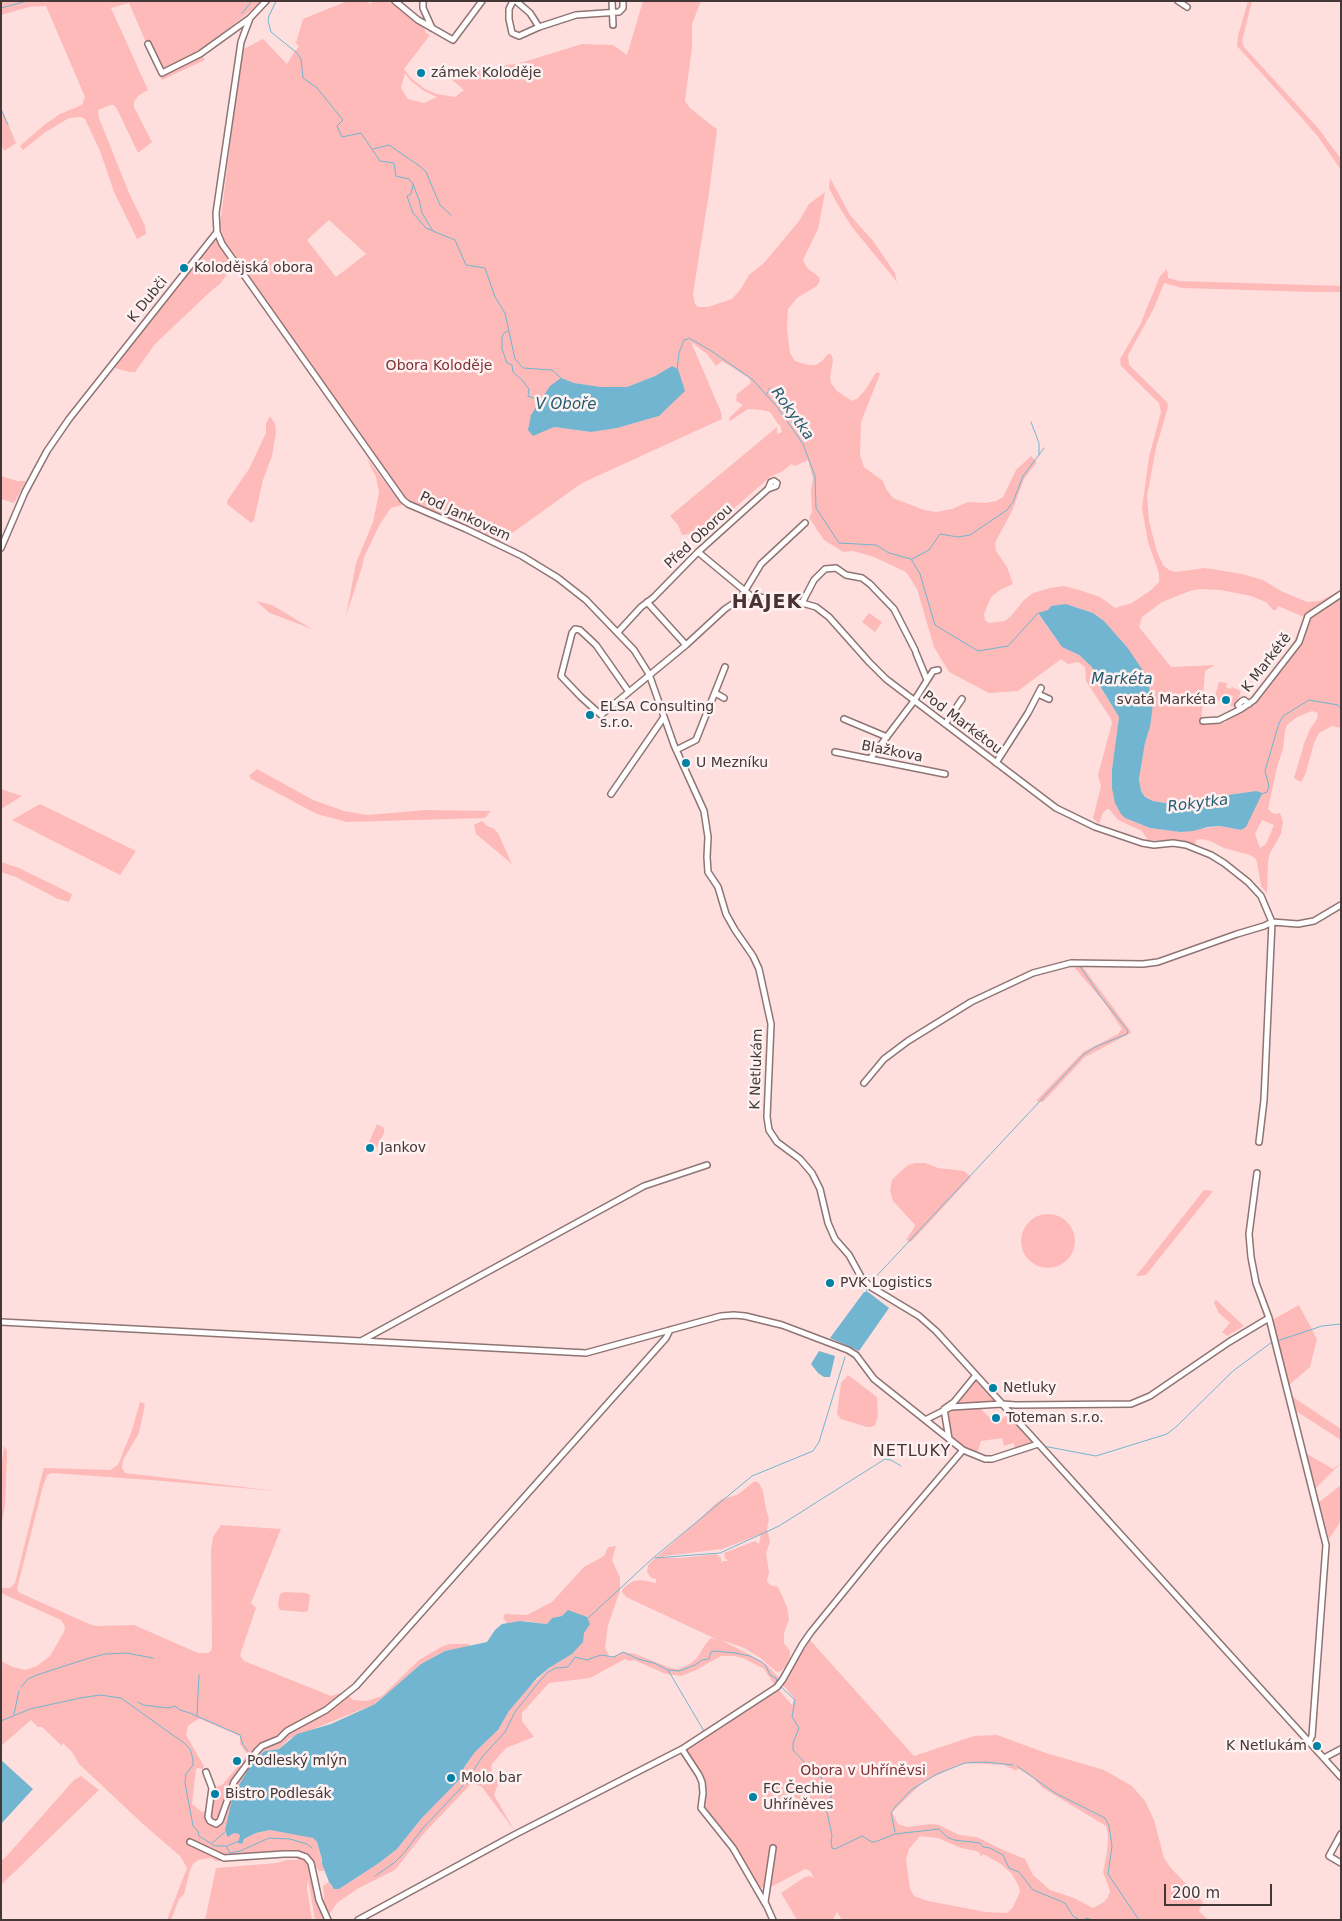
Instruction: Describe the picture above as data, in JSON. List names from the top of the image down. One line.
{"streets":{"street":["K Dubči","Pod Jankovem","Před Oborou","K Markétě","Pod Markétou","Blažkova","K Netlukám"]},"crossings":[["K Dubči","Pod Jankovem"],["Pod Jankovem","Před Oborou"],["Pod Jankovem","Pod Markétou"],["Pod Jankovem","K Netlukám"]],"districts":["HÁJEK","NETLUKY"],"water":["V Oboře","Rokytka","Markéta"],"parks":["Obora Koloděje","Obora v Uhříněvsi"],"places":["zámek Koloděje","Kolodějská obora","svatá Markéta","ELSA Consulting s.r.o.","U Mezníku","Jankov","PVK Logistics","Netluky","Toteman s.r.o.","K Netlukám","Podleský mlýn","Molo bar","Bistro Podlesák","FC Čechie Uhříněves"],"scale_bar":"200 m"}
